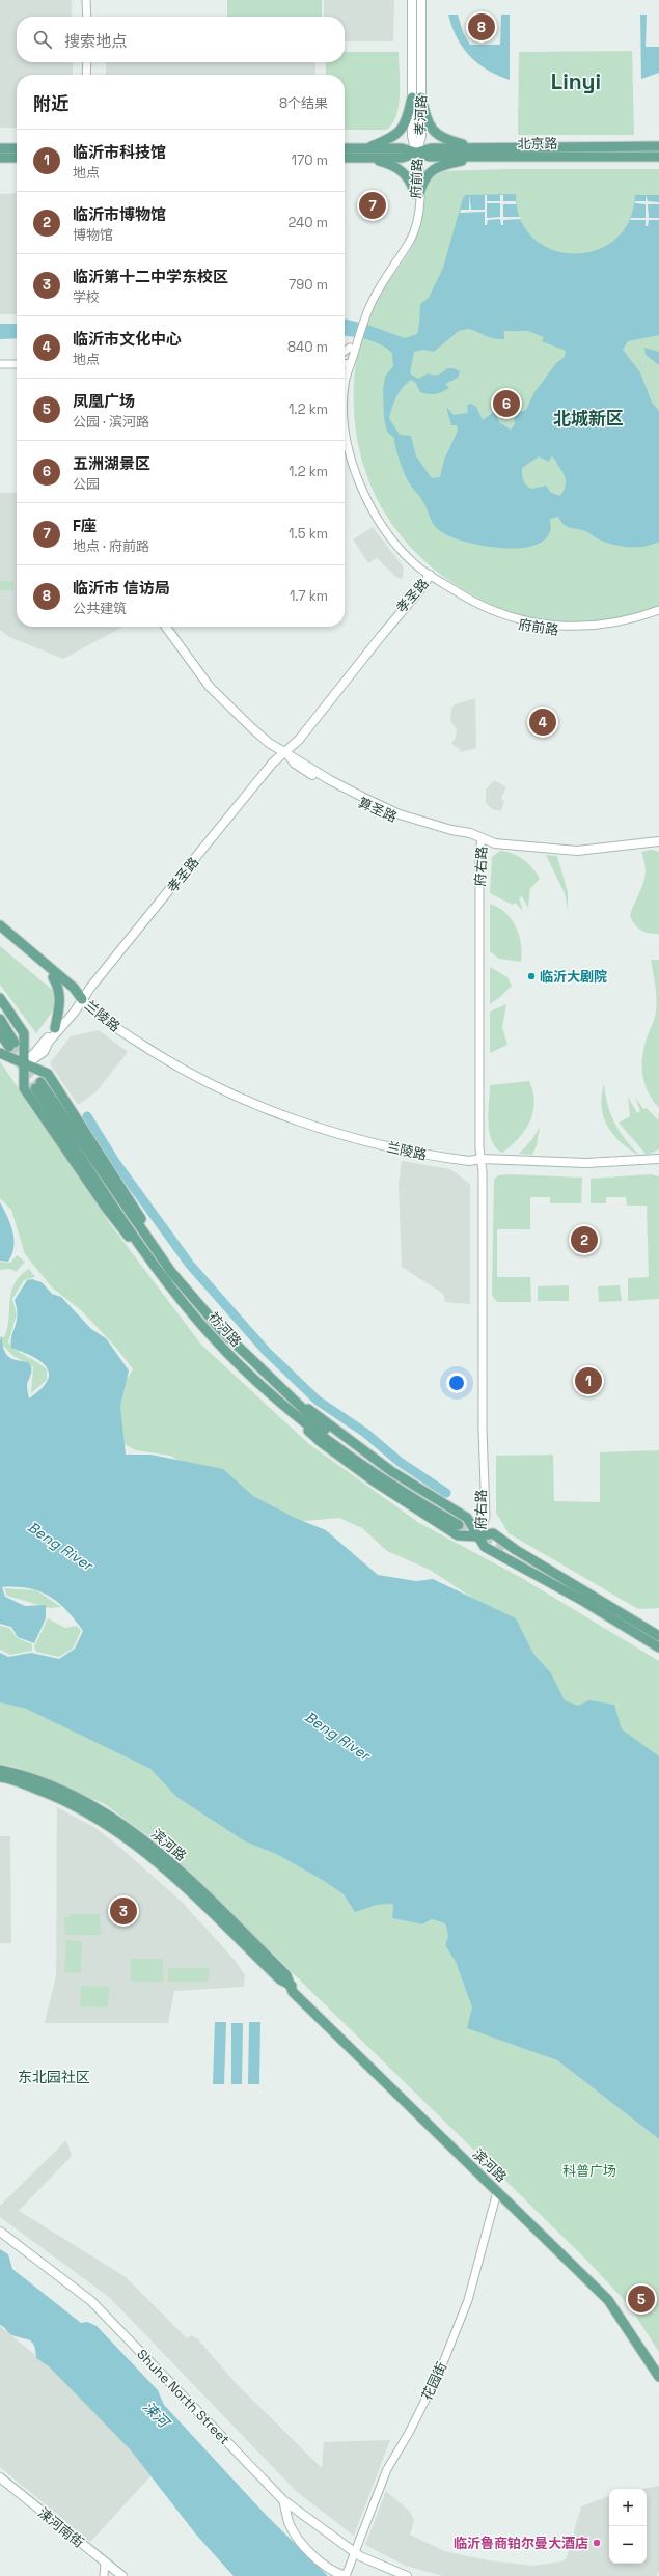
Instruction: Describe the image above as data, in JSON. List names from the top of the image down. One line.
{"streets":{"main road":["孝河路","北京路","孝圣路","算圣路","兰陵路","祊河路","滨河路","Shuhe North Street","涑河南街"],"street":["府前路","府右路","花园街"]},"crossings":[["孝河路","北京路"],["孝河路","府前路"],["北京路","府前路"],["府前路","孝圣路"],["孝圣路","算圣路"],["孝圣路","兰陵路"],["算圣路","府右路"],["府右路","兰陵路"],["滨河路","花园街"],["花园街","Shuhe North Street"]],"districts":["Linyi","北城新区","东北园社区"],"water":["Beng River","涑河"],"parks":["科普广场"],"places":["临沂大剧院","临沂鲁商铂尔曼大酒店"],"page":{"pins":["8","7","6","4","2","1","3","5"],"search":"搜索地点","heading":["附近","8个结果"],"list":[{"mark":"1","name":"临沂市科技馆","note":"地点","value":"170 m"},{"mark":"2","name":"临沂市博物馆","note":"博物馆","value":"240 m"},{"mark":"3","name":"临沂第十二中学东校区","note":"学校","value":"790 m"},{"mark":"4","name":"临沂市文化中心","note":"地点","value":"840 m"},{"mark":"5","name":"凤凰广场","note":"公园 · 滨河路","value":"1.2 km"},{"mark":"6","name":"五洲湖景区","note":"公园","value":"1.2 km"},{"mark":"7","name":"F座","note":"地点 · 府前路","value":"1.5 km"},{"mark":"8","name":"临沂市 信访局","note":"公共建筑","value":"1.7 km"}],"map_buttons":["+","−"]}}
